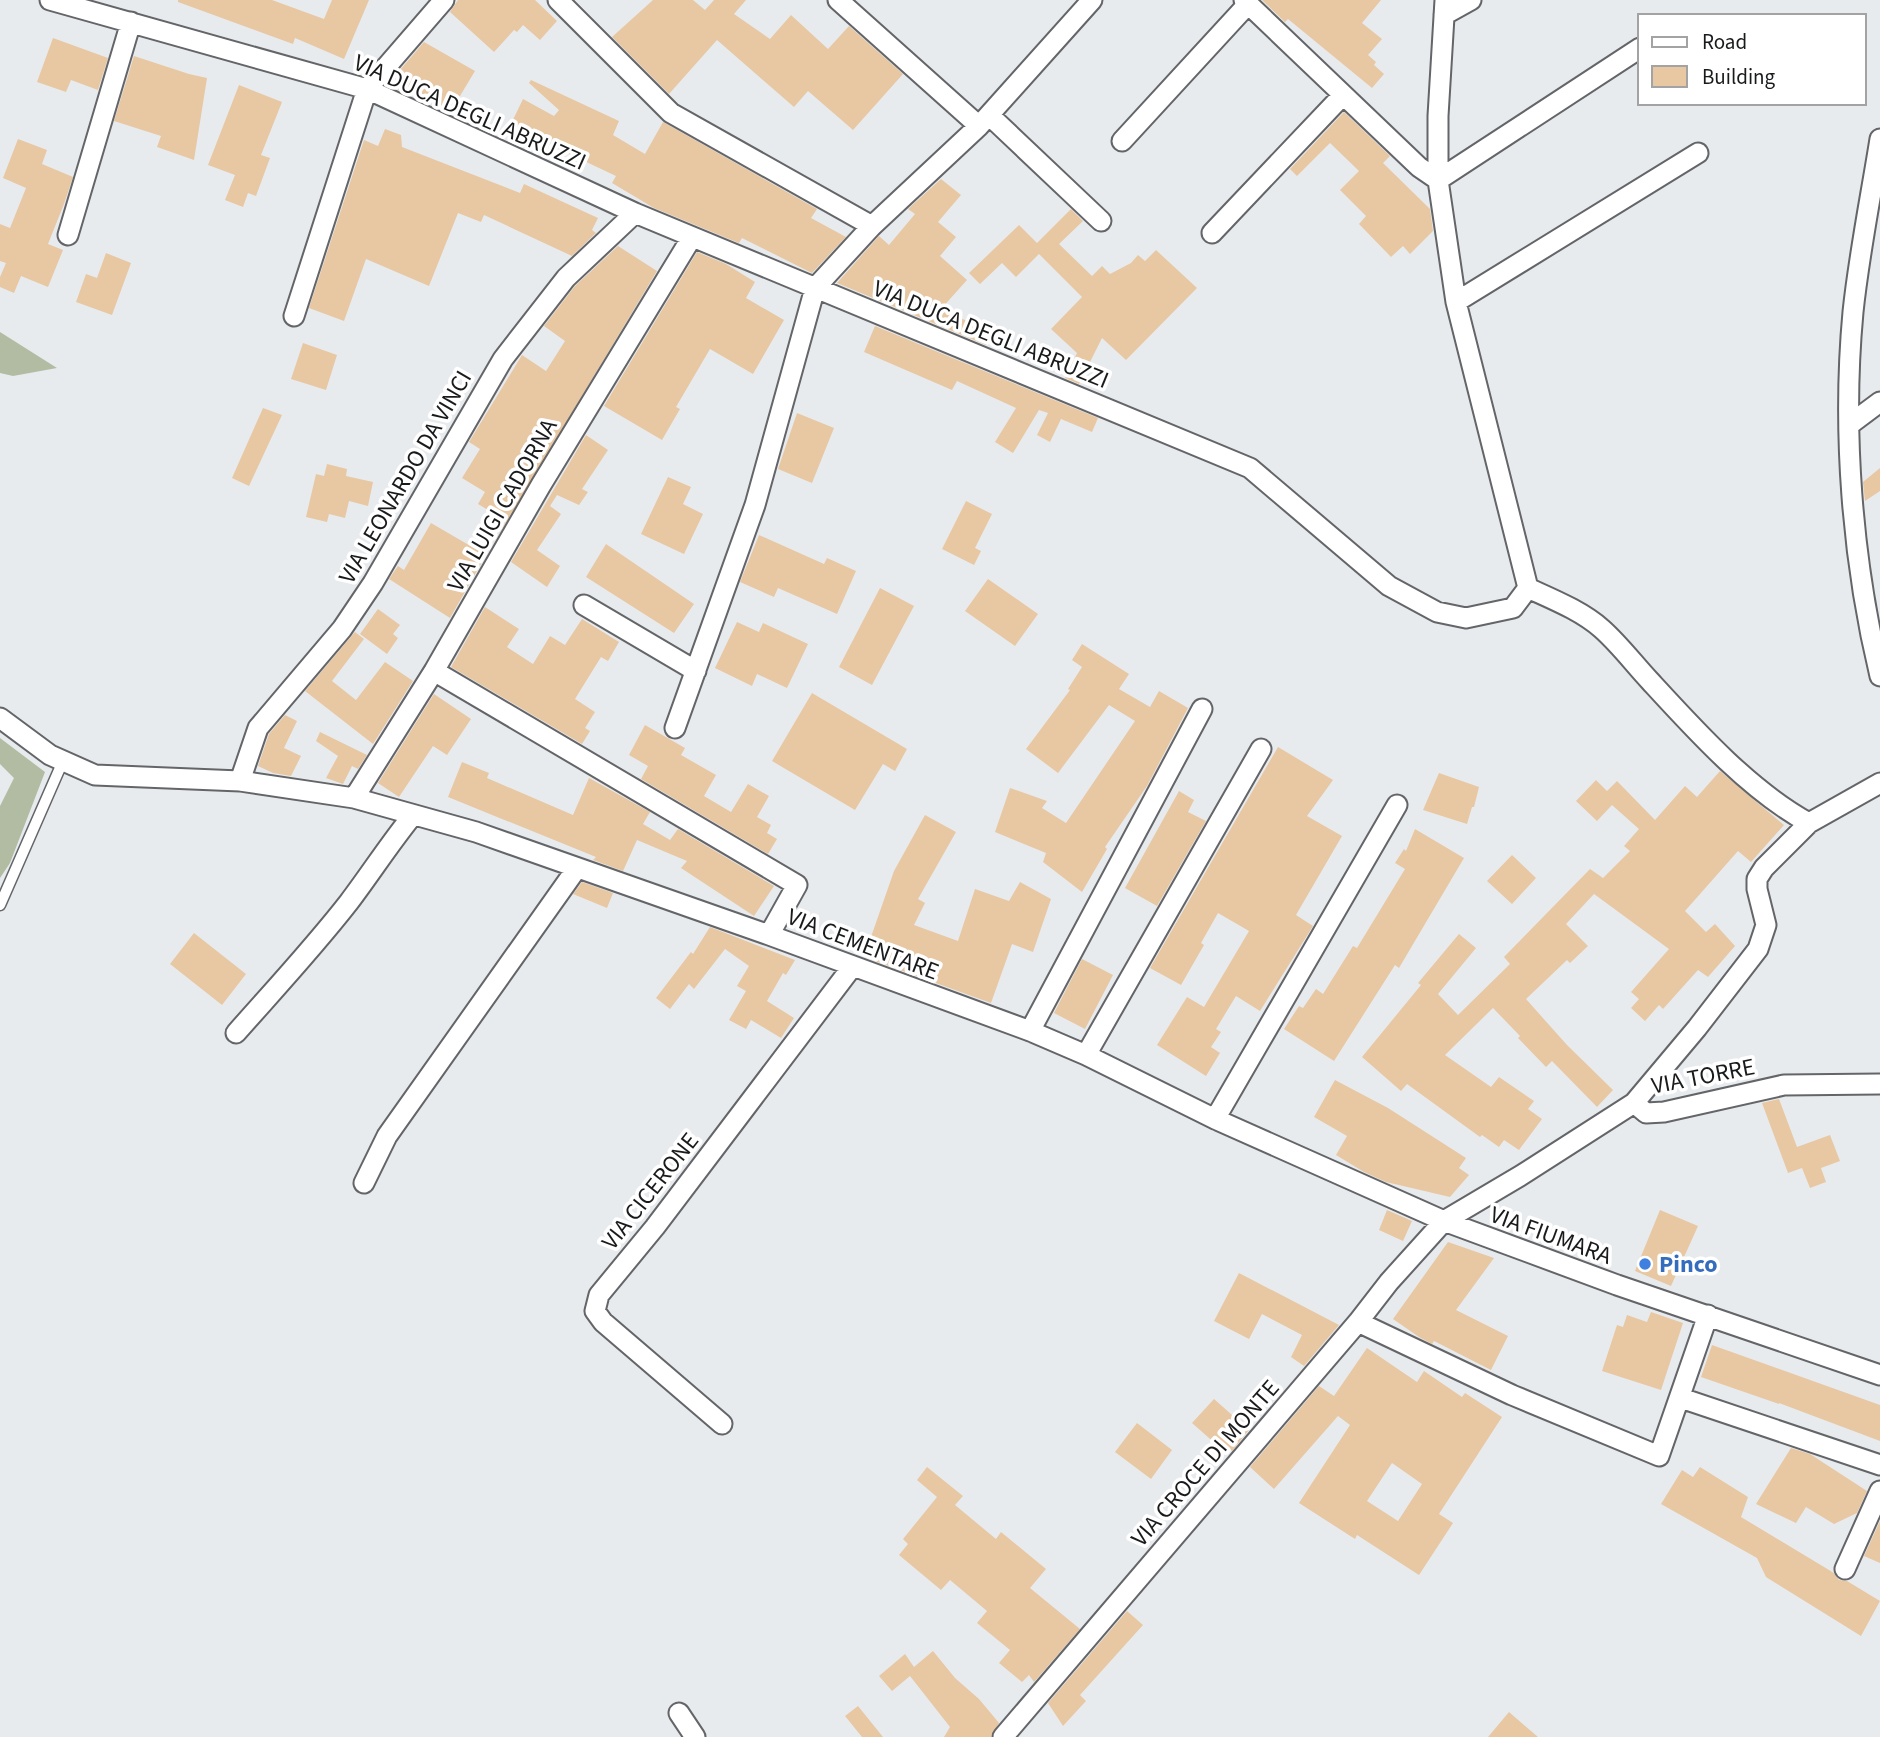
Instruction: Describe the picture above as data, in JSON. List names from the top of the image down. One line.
{"streets":{"street":["VIA DUCA DEGLI ABRUZZI","VIA LEONARDO DA VINCI","VIA LUIGI CADORNA","VIA CEMENTARE","VIA TORRE","VIA CICERONE","VIA FIUMARA","VIA CROCE DI MONTE"]},"crossings":[["VIA DUCA DEGLI ABRUZZI","VIA LEONARDO DA VINCI"],["VIA DUCA DEGLI ABRUZZI","VIA LUIGI CADORNA"],["VIA LEONARDO DA VINCI","VIA CEMENTARE"],["VIA LUIGI CADORNA","VIA CEMENTARE"],["VIA CEMENTARE","VIA TORRE"],["VIA CEMENTARE","VIA CICERONE"],["VIA CEMENTARE","VIA FIUMARA"],["VIA CEMENTARE","VIA CROCE DI MONTE"],["VIA TORRE","VIA FIUMARA"],["VIA TORRE","VIA CROCE DI MONTE"],["VIA FIUMARA","VIA CROCE DI MONTE"]],"places":["Pinco"],"legend":["Road","Building"]}
